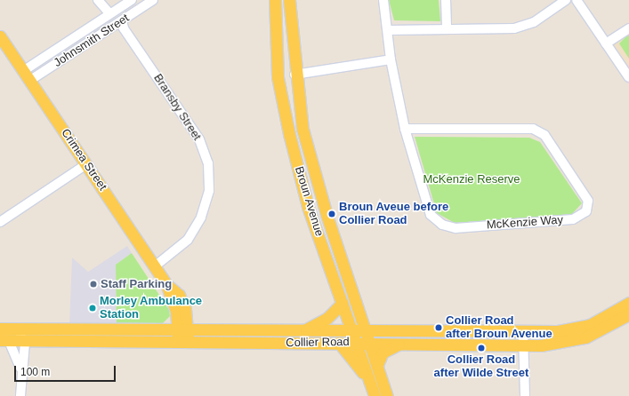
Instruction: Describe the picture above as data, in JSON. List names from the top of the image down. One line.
{"streets":{"main road":["Crimea Street","Broun Avenue","Collier Road"],"street":["Johnsmith Street","Bransby Street","McKenzie Way"]},"crossings":[["Johnsmith Street","Bransby Street"],["Johnsmith Street","Crimea Street"],["Bransby Street","Crimea Street"],["Crimea Street","Collier Road"],["Broun Avenue","Collier Road"]],"parks":["McKenzie Reserve"],"places":["Broun Aveue before Collier Road","Staff Parking","Morley Ambulance Station","Collier Road after Broun Avenue","Collier Road after Wilde Street"],"scale_bar":"100 m"}
